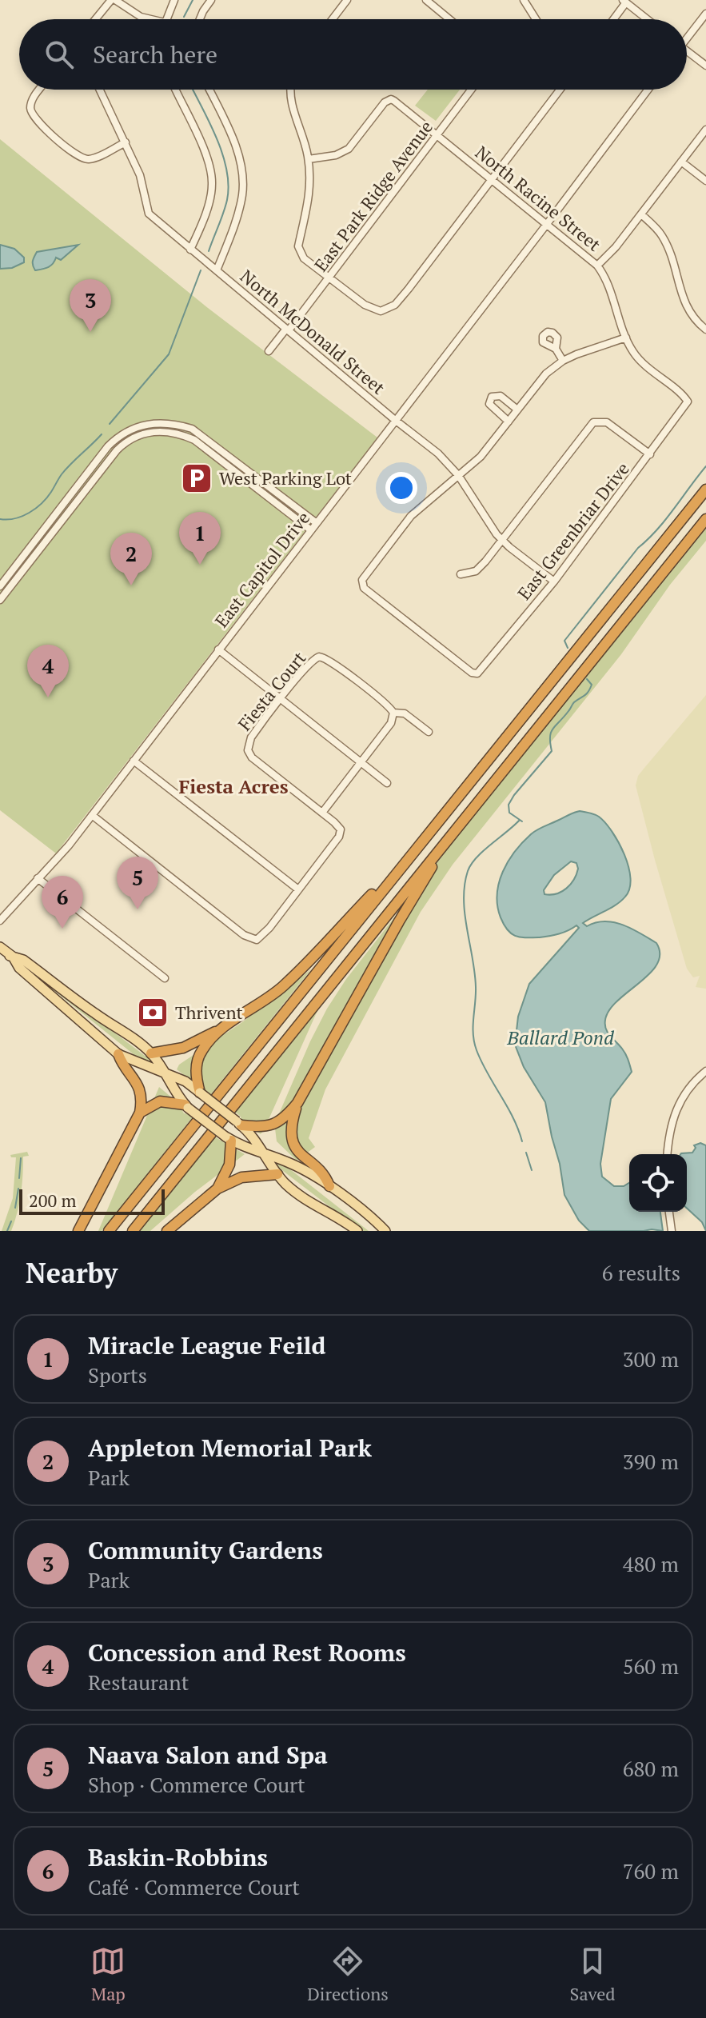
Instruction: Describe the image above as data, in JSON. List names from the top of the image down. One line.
{"streets":{"street":["East Park Ridge Avenue","North Racine Street","North McDonald Street","East Greenbriar Drive","East Capitol Drive","Fiesta Court"]},"crossings":[["East Park Ridge Avenue","North Racine Street"],["East Park Ridge Avenue","North McDonald Street"],["North Racine Street","East Greenbriar Drive"],["North Racine Street","East Capitol Drive"],["North McDonald Street","East Greenbriar Drive"],["North McDonald Street","East Capitol Drive"]],"districts":["Fiesta Acres"],"water":["Ballard Pond"],"places":{"parking":["West Parking Lot"],"bank":["Thrivent"]},"scale_bar":"200 m","page":{"search":"Search here","pins":["3","1","2","4","5","6"],"scale":"200 m","heading":["Nearby","6 results"],"list":[{"mark":"1","name":"Miracle League Feild","note":"Sports","value":"300 m"},{"mark":"2","name":"Appleton Memorial Park","note":"Park","value":"390 m"},{"mark":"3","name":"Community Gardens","note":"Park","value":"480 m"},{"mark":"4","name":"Concession and Rest Rooms","note":"Restaurant","value":"560 m"},{"mark":"5","name":"Naava Salon and Spa","note":"Shop · Commerce Court","value":"680 m"},{"mark":"6","name":"Baskin-Robbins","note":"Café · Commerce Court","value":"760 m"}],"nav":["Map","Directions","Saved"]}}
